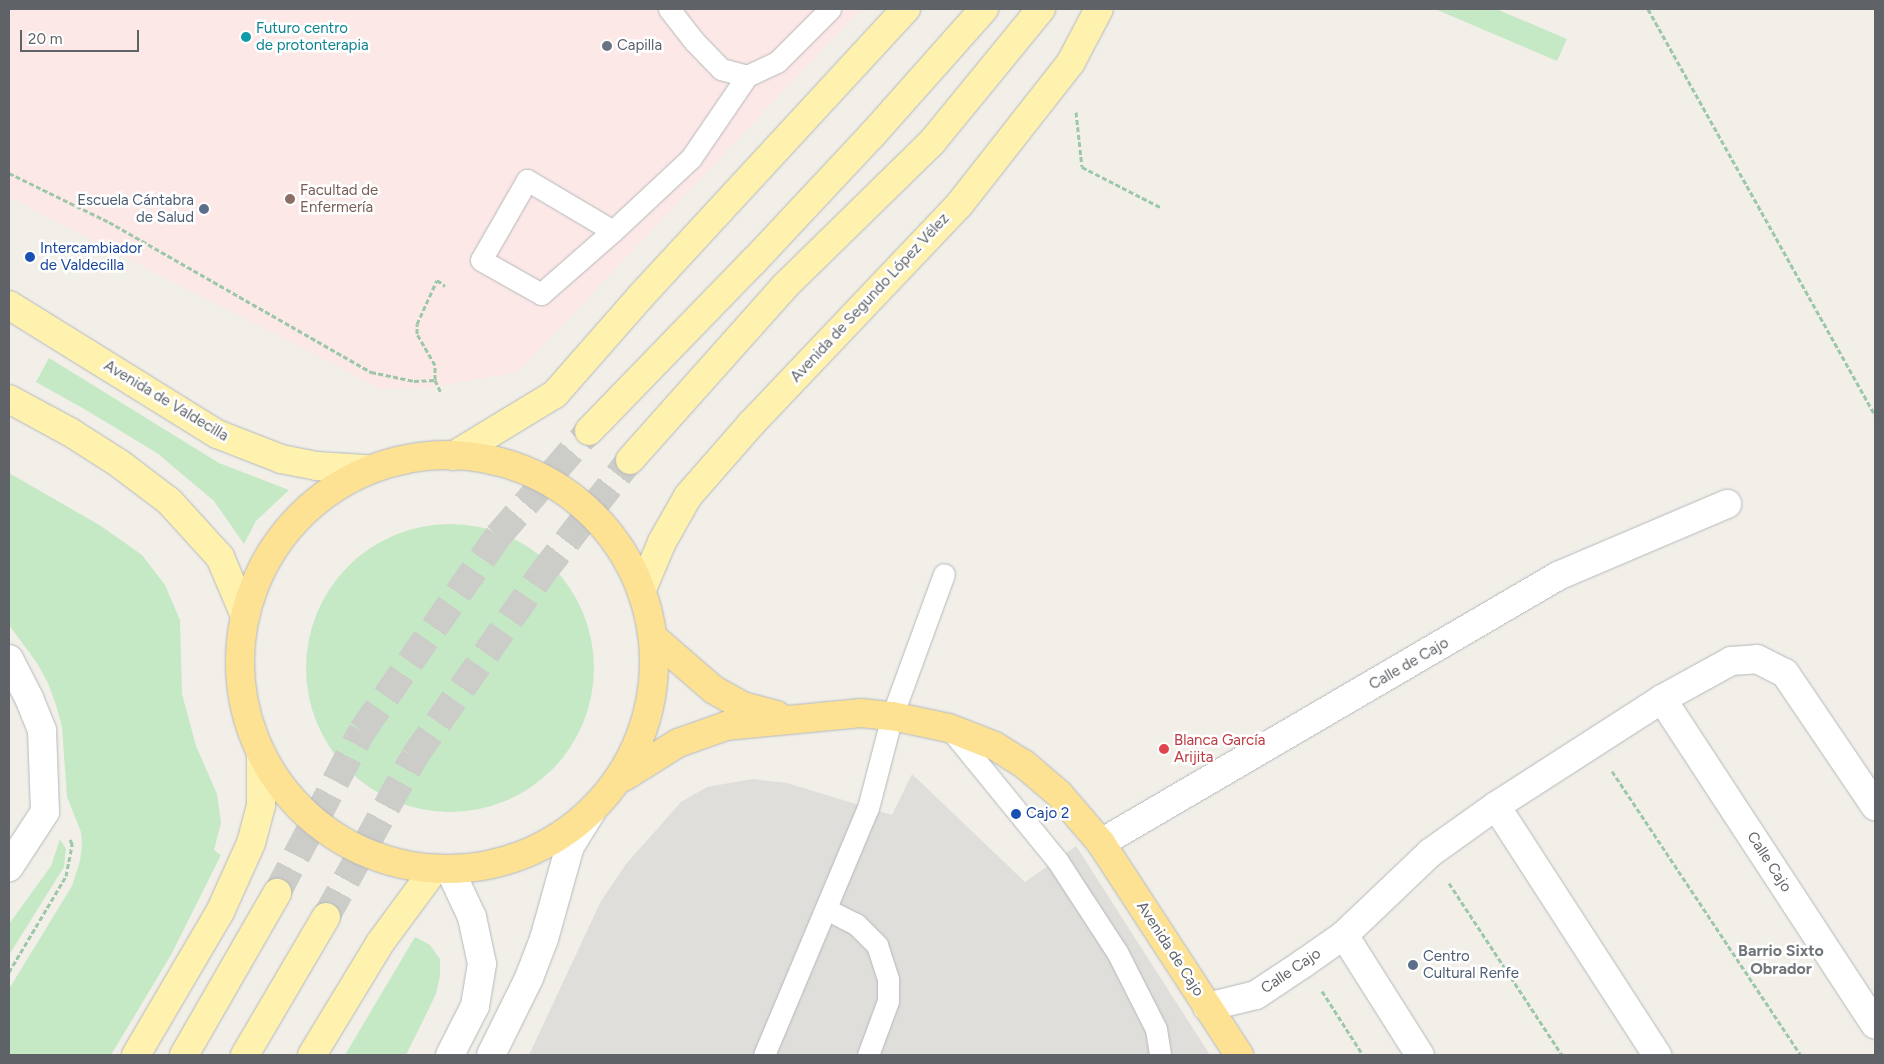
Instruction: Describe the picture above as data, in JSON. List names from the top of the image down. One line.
{"streets":{"highway":["Avenida de Cajo"],"main road":["Avenida de Segundo López Vélez","Avenida de Valdecilla"],"street":["Calle de Cajo","Calle Cajo"]},"crossings":[["Calle de Cajo","Avenida de Cajo"],["Calle Cajo","Avenida de Cajo"]],"districts":["Barrio Sixto Obrador"],"places":["Futuro centro de protonterapia","Capilla","Facultad de Enfermería","Escuela Cántabra de Salud","Intercambiador de Valdecilla","Blanca García Arijita","Cajo 2","Centro Cultural Renfe"],"scale_bar":"20 m"}
